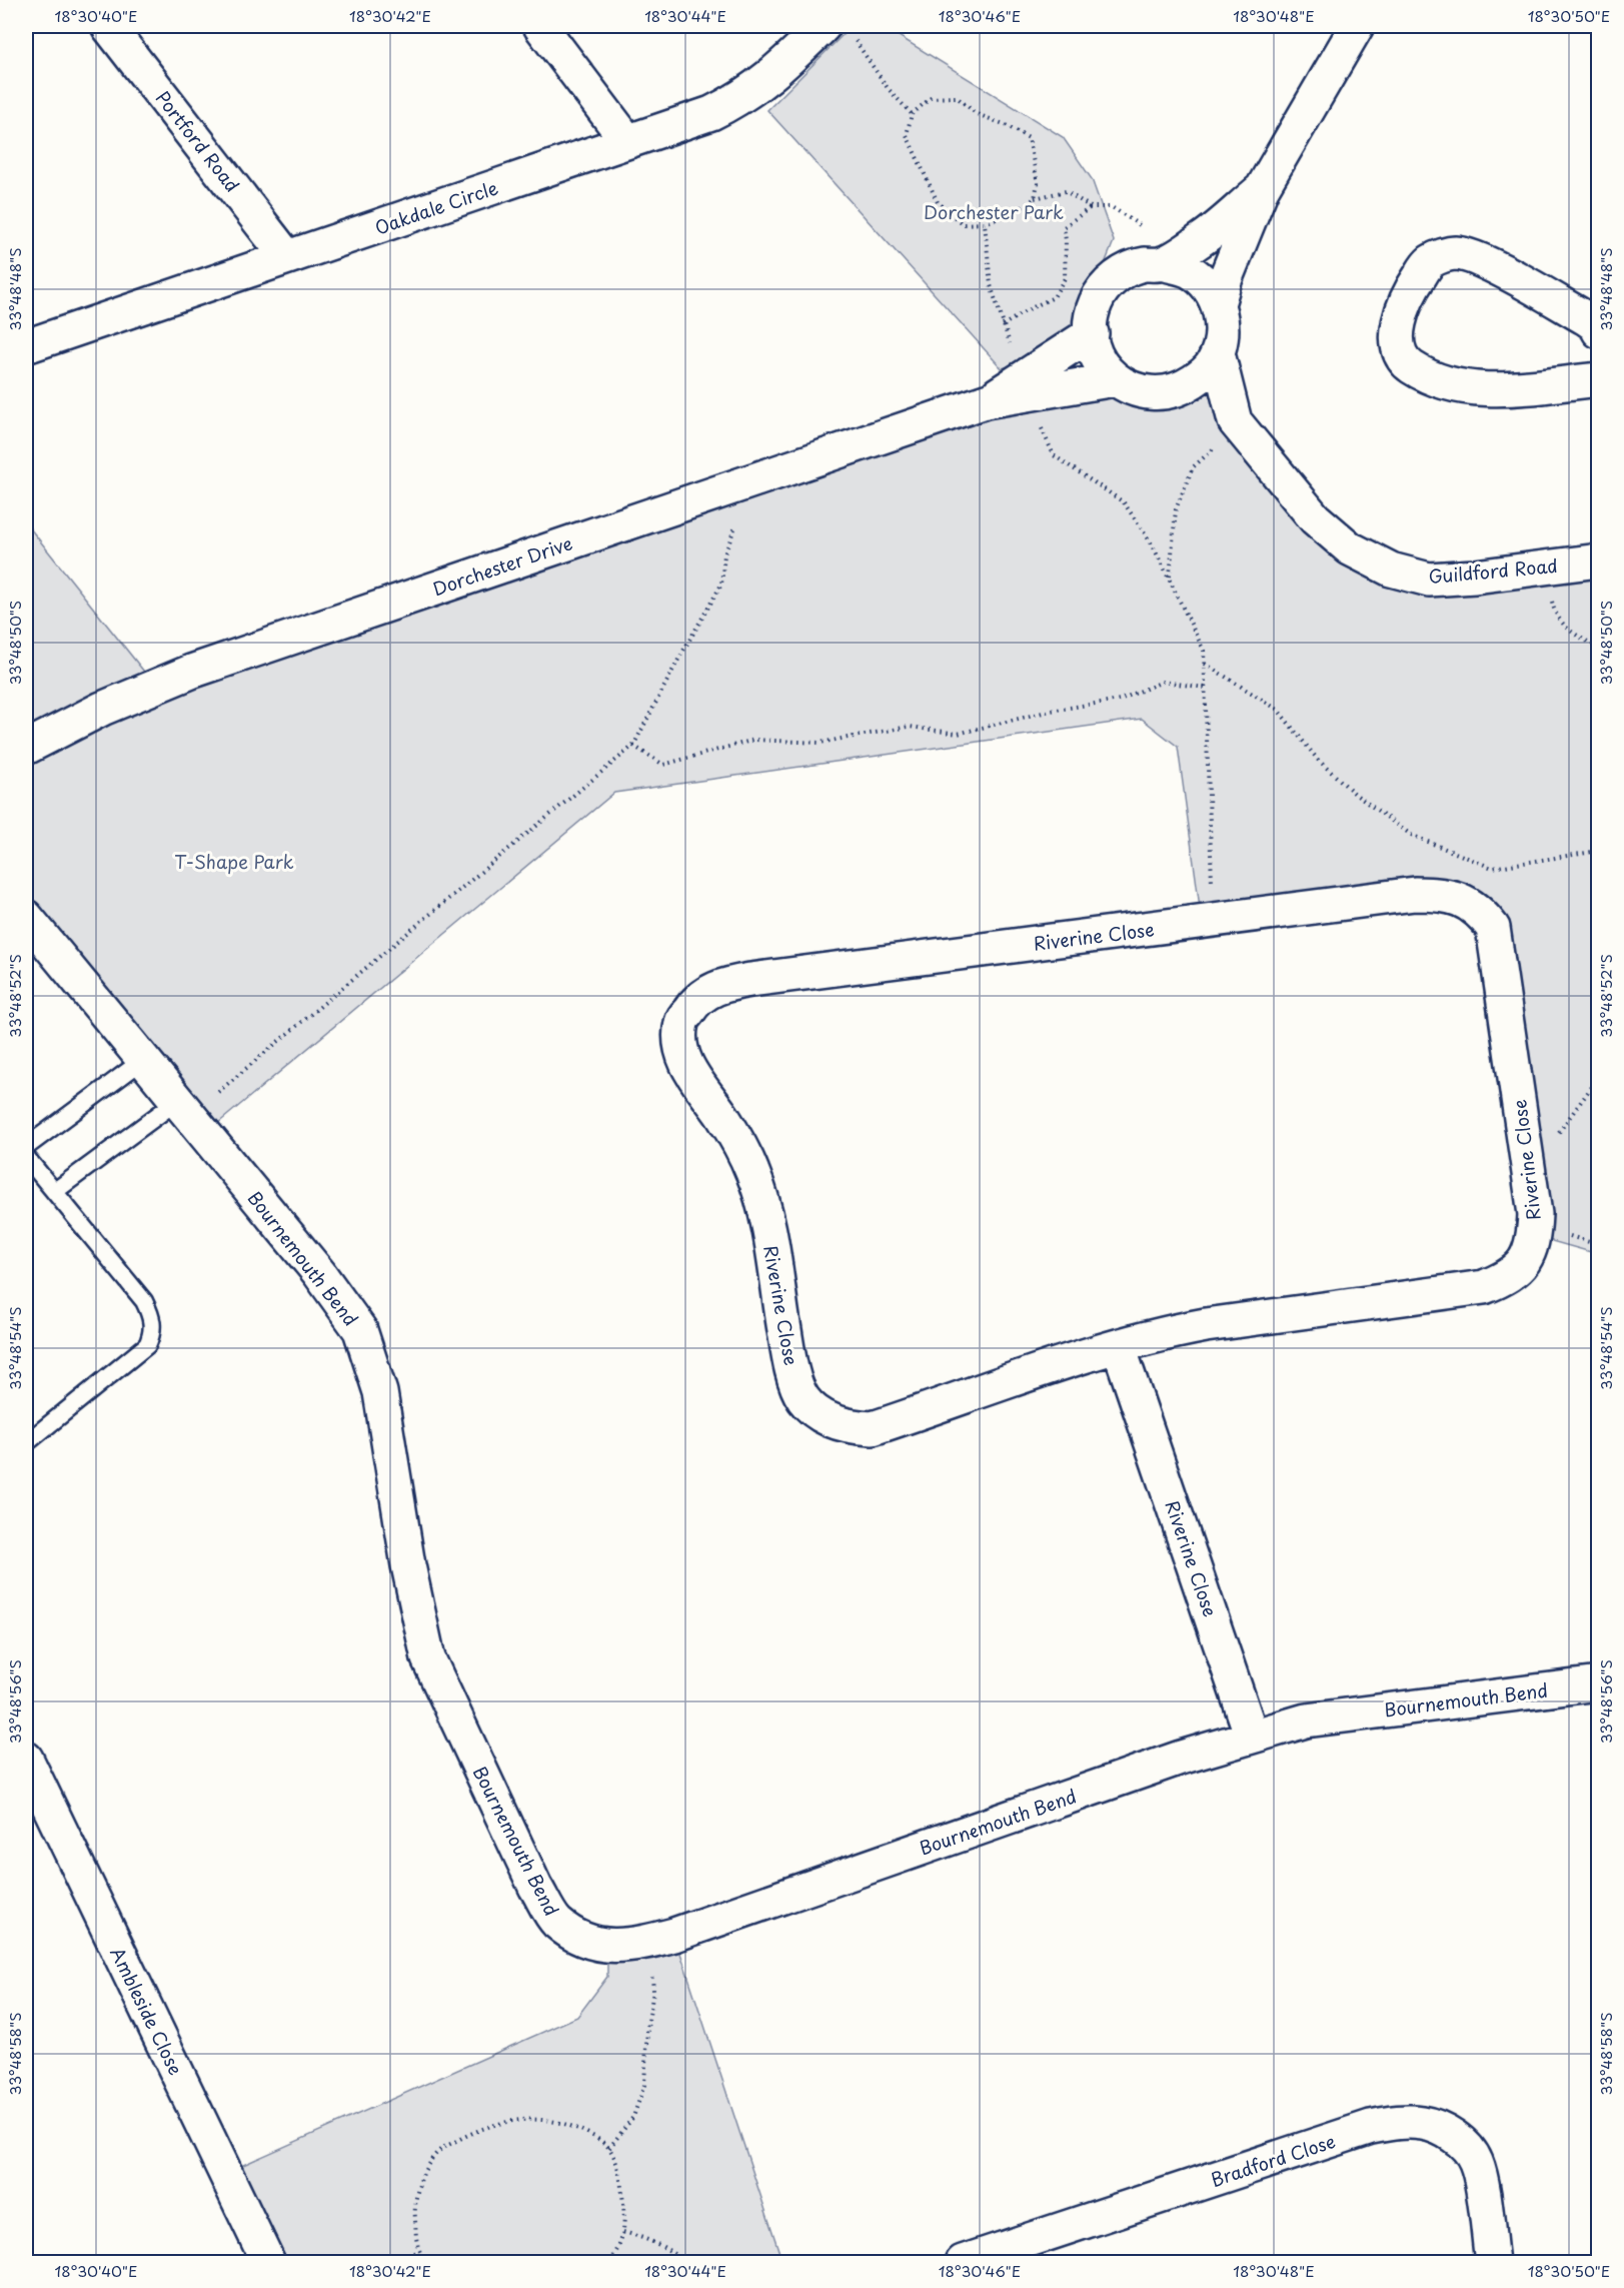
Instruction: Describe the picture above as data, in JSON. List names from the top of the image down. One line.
{"streets":{"street":["Portford Road","Oakdale Circle","Dorchester Drive","Guildford Road","Riverine Close","Bournemouth Bend","Ambleside Close","Bradford Close"]},"crossings":[["Portford Road","Oakdale Circle"],["Dorchester Drive","Guildford Road"],["Riverine Close","Bournemouth Bend"]],"parks":["Dorchester Park","T-Shape Park"],"coordinates":["18°30'40\"E","18°30'42\"E","18°30'44\"E","18°30'46\"E","18°30'48\"E","18°30'50\"E","33°48'48\"S","33°48'50\"S","33°48'52\"S","33°48'54\"S","33°48'56\"S","33°48'58\"S"]}
